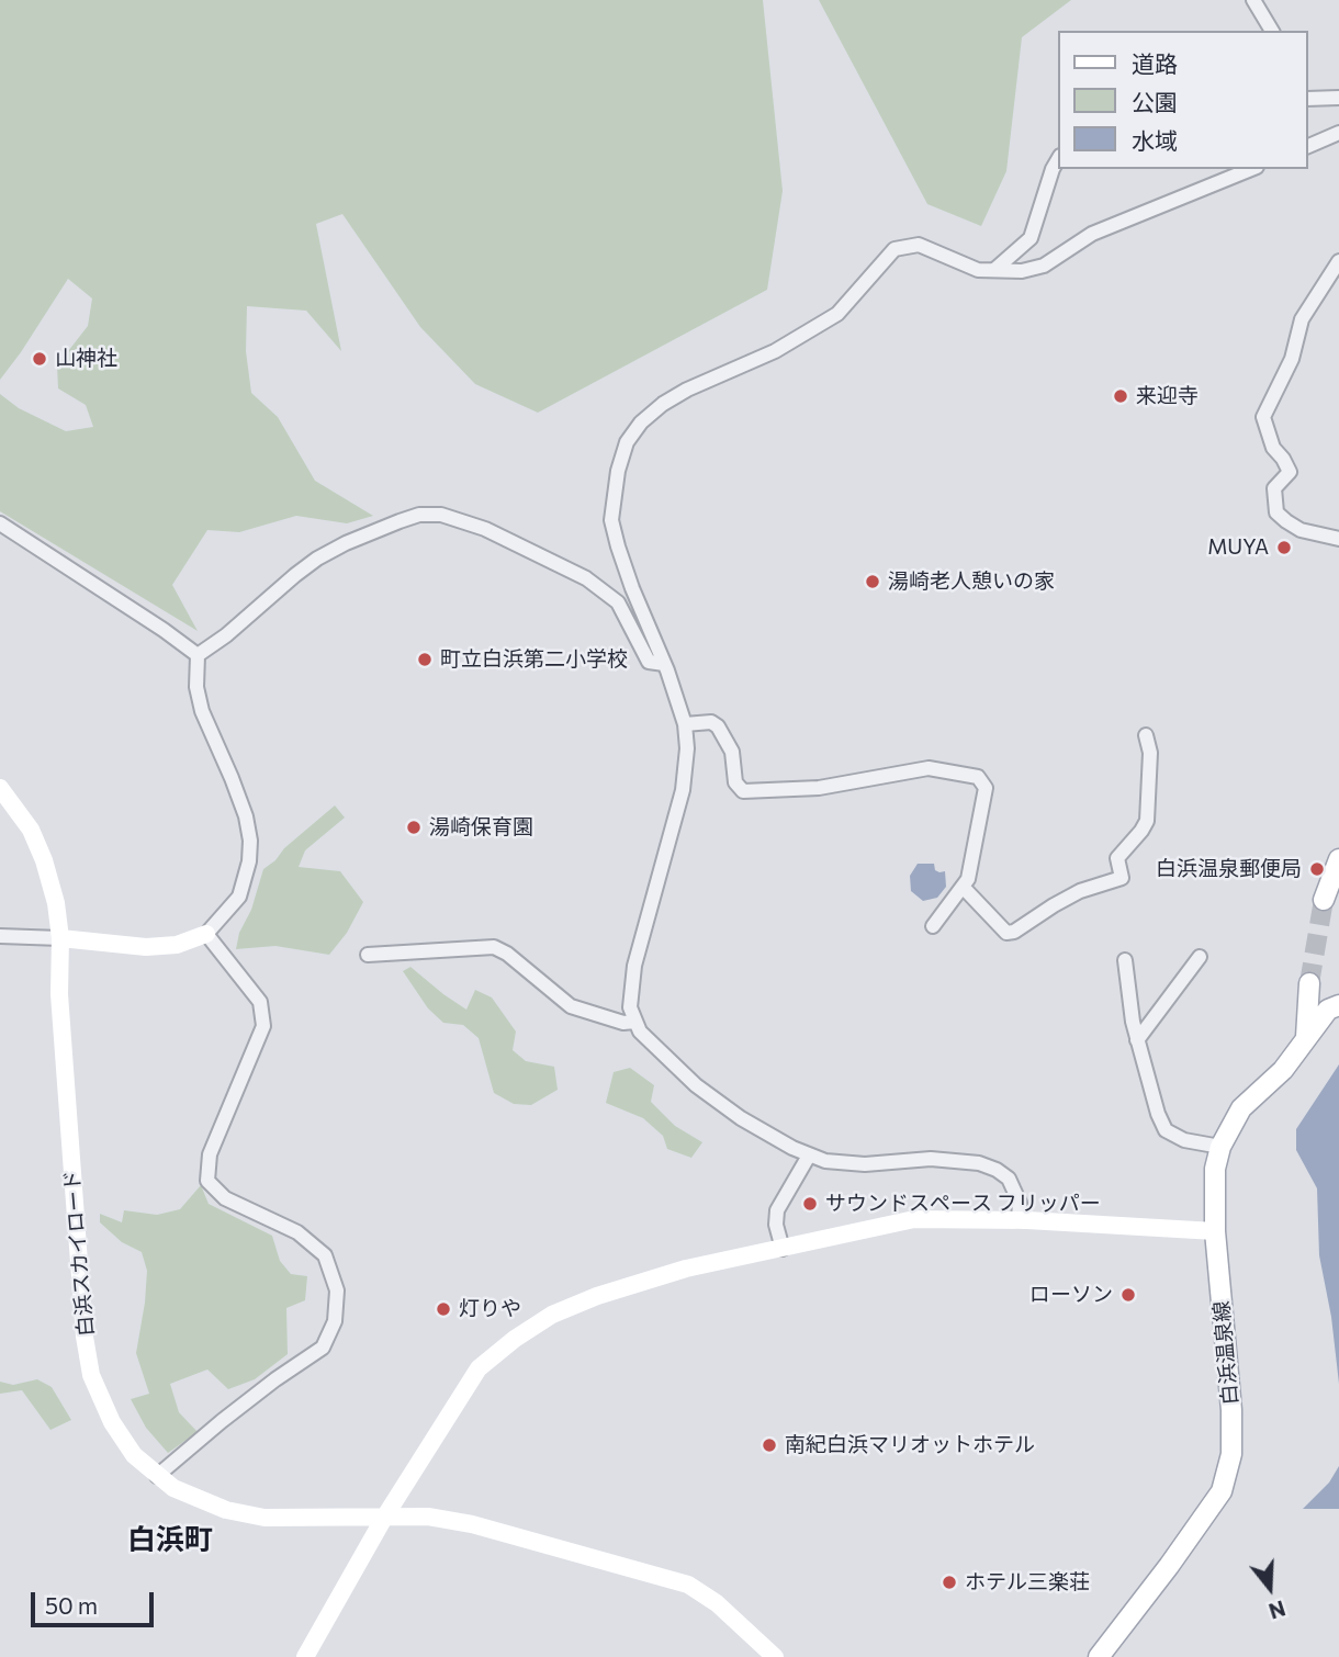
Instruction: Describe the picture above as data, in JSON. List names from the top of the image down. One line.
{"streets":{"main road":["白浜温泉線"],"street":["白浜スカイロード"]},"districts":["白浜町"],"places":["山神社","来迎寺","MUYA","湯崎老人憩いの家","町立白浜第二小学校","湯崎保育園","白浜温泉郵便局","サウンドスペース フリッパー","ローソン","灯りや","南紀白浜マリオットホテル","ホテル三楽荘"],"legend":["道路","公園","水域"],"scale_bar":"50 m","north":"bottom"}
